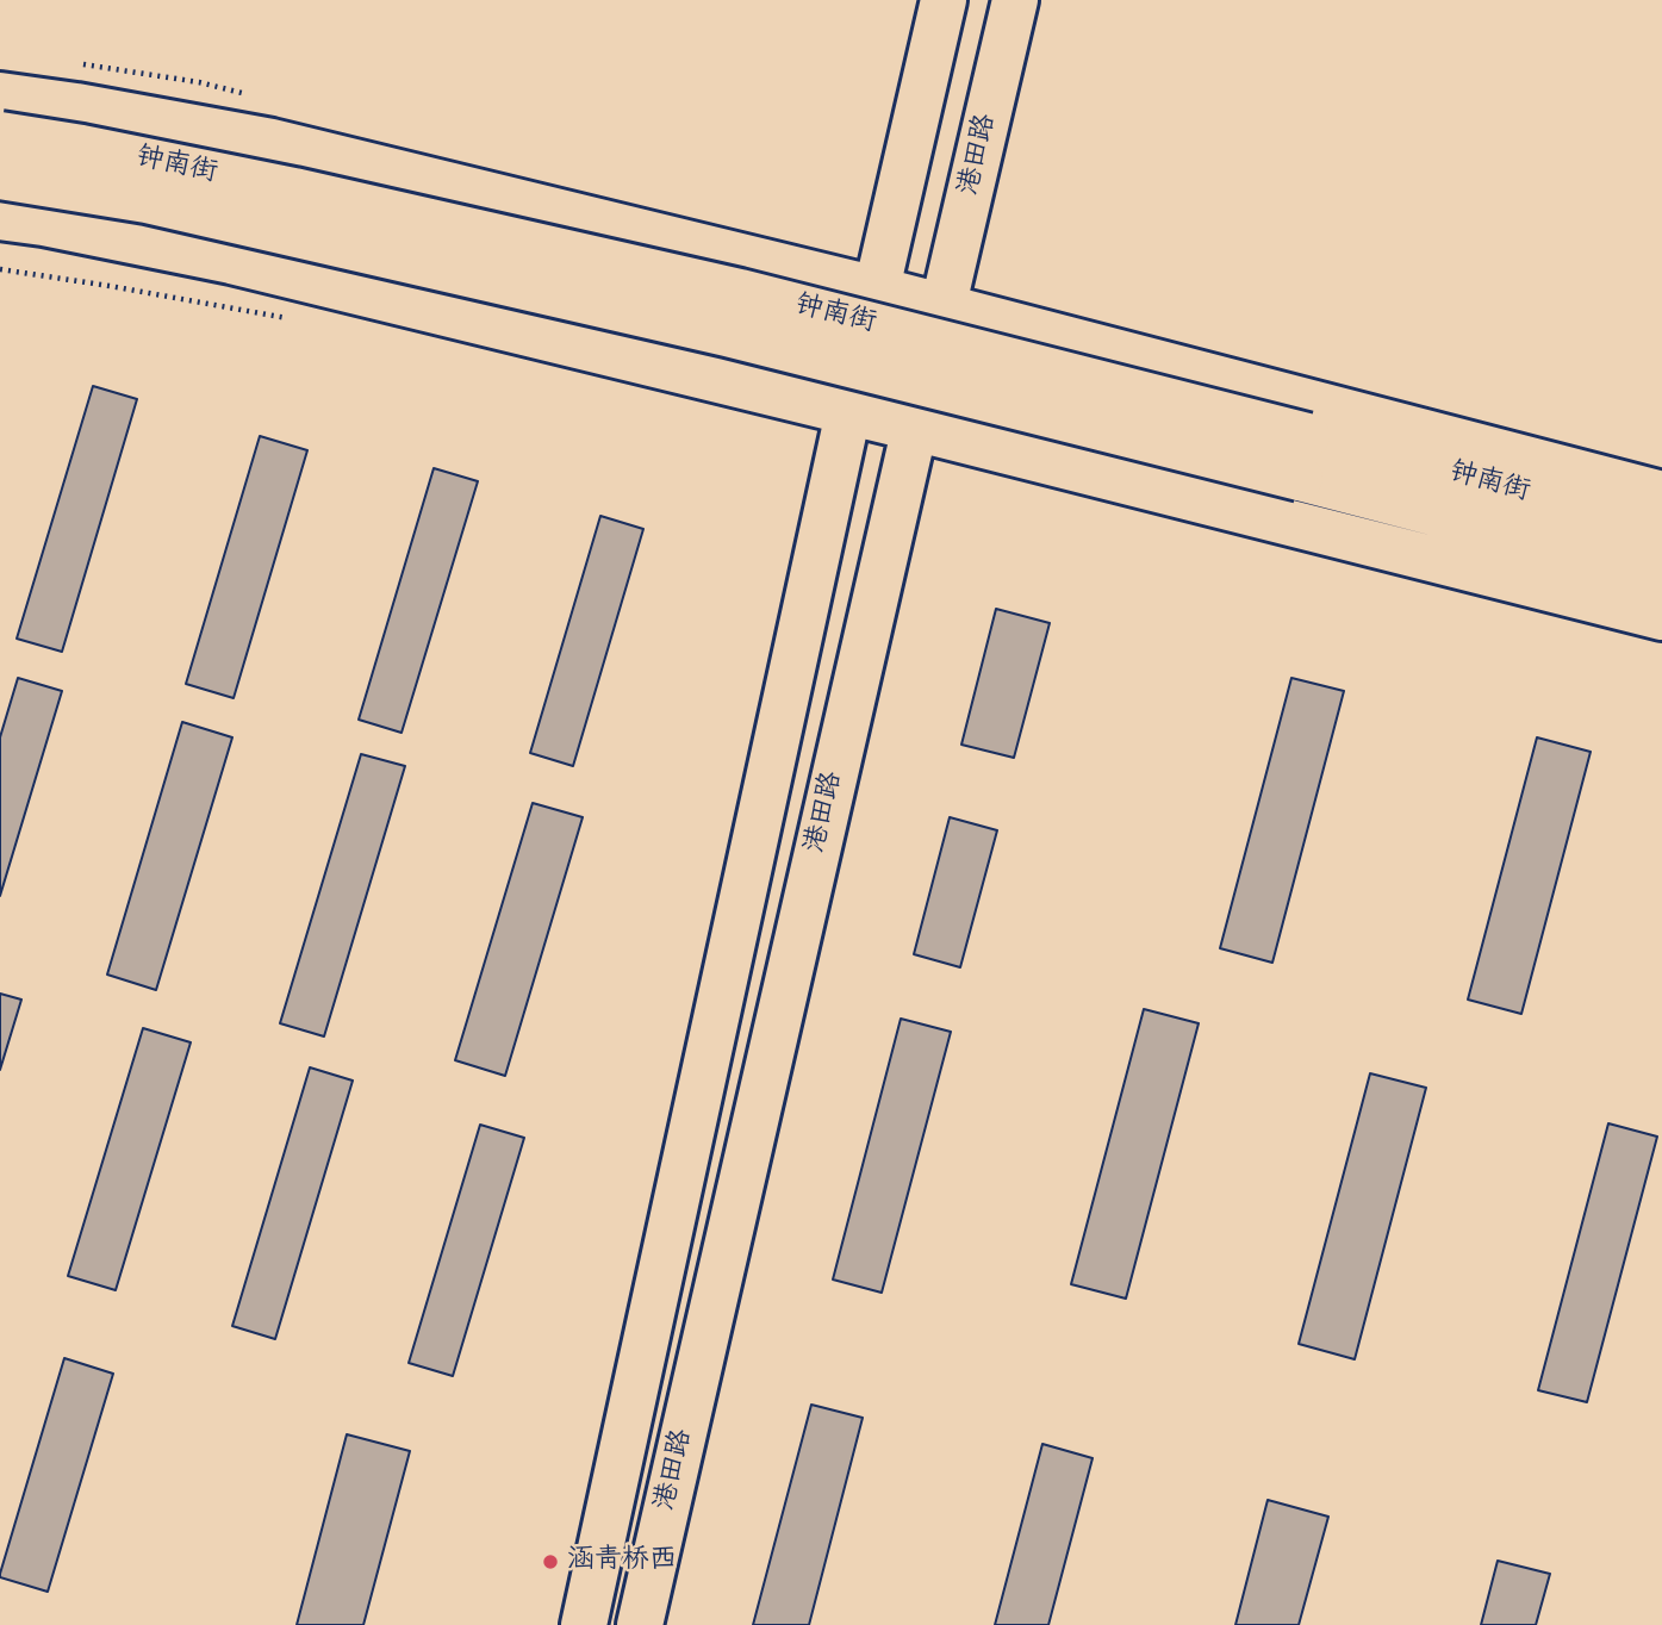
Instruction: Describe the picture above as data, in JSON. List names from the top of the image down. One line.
{"streets":{"main road":["港田路","钟南街"]},"places":["涵青桥西"]}
